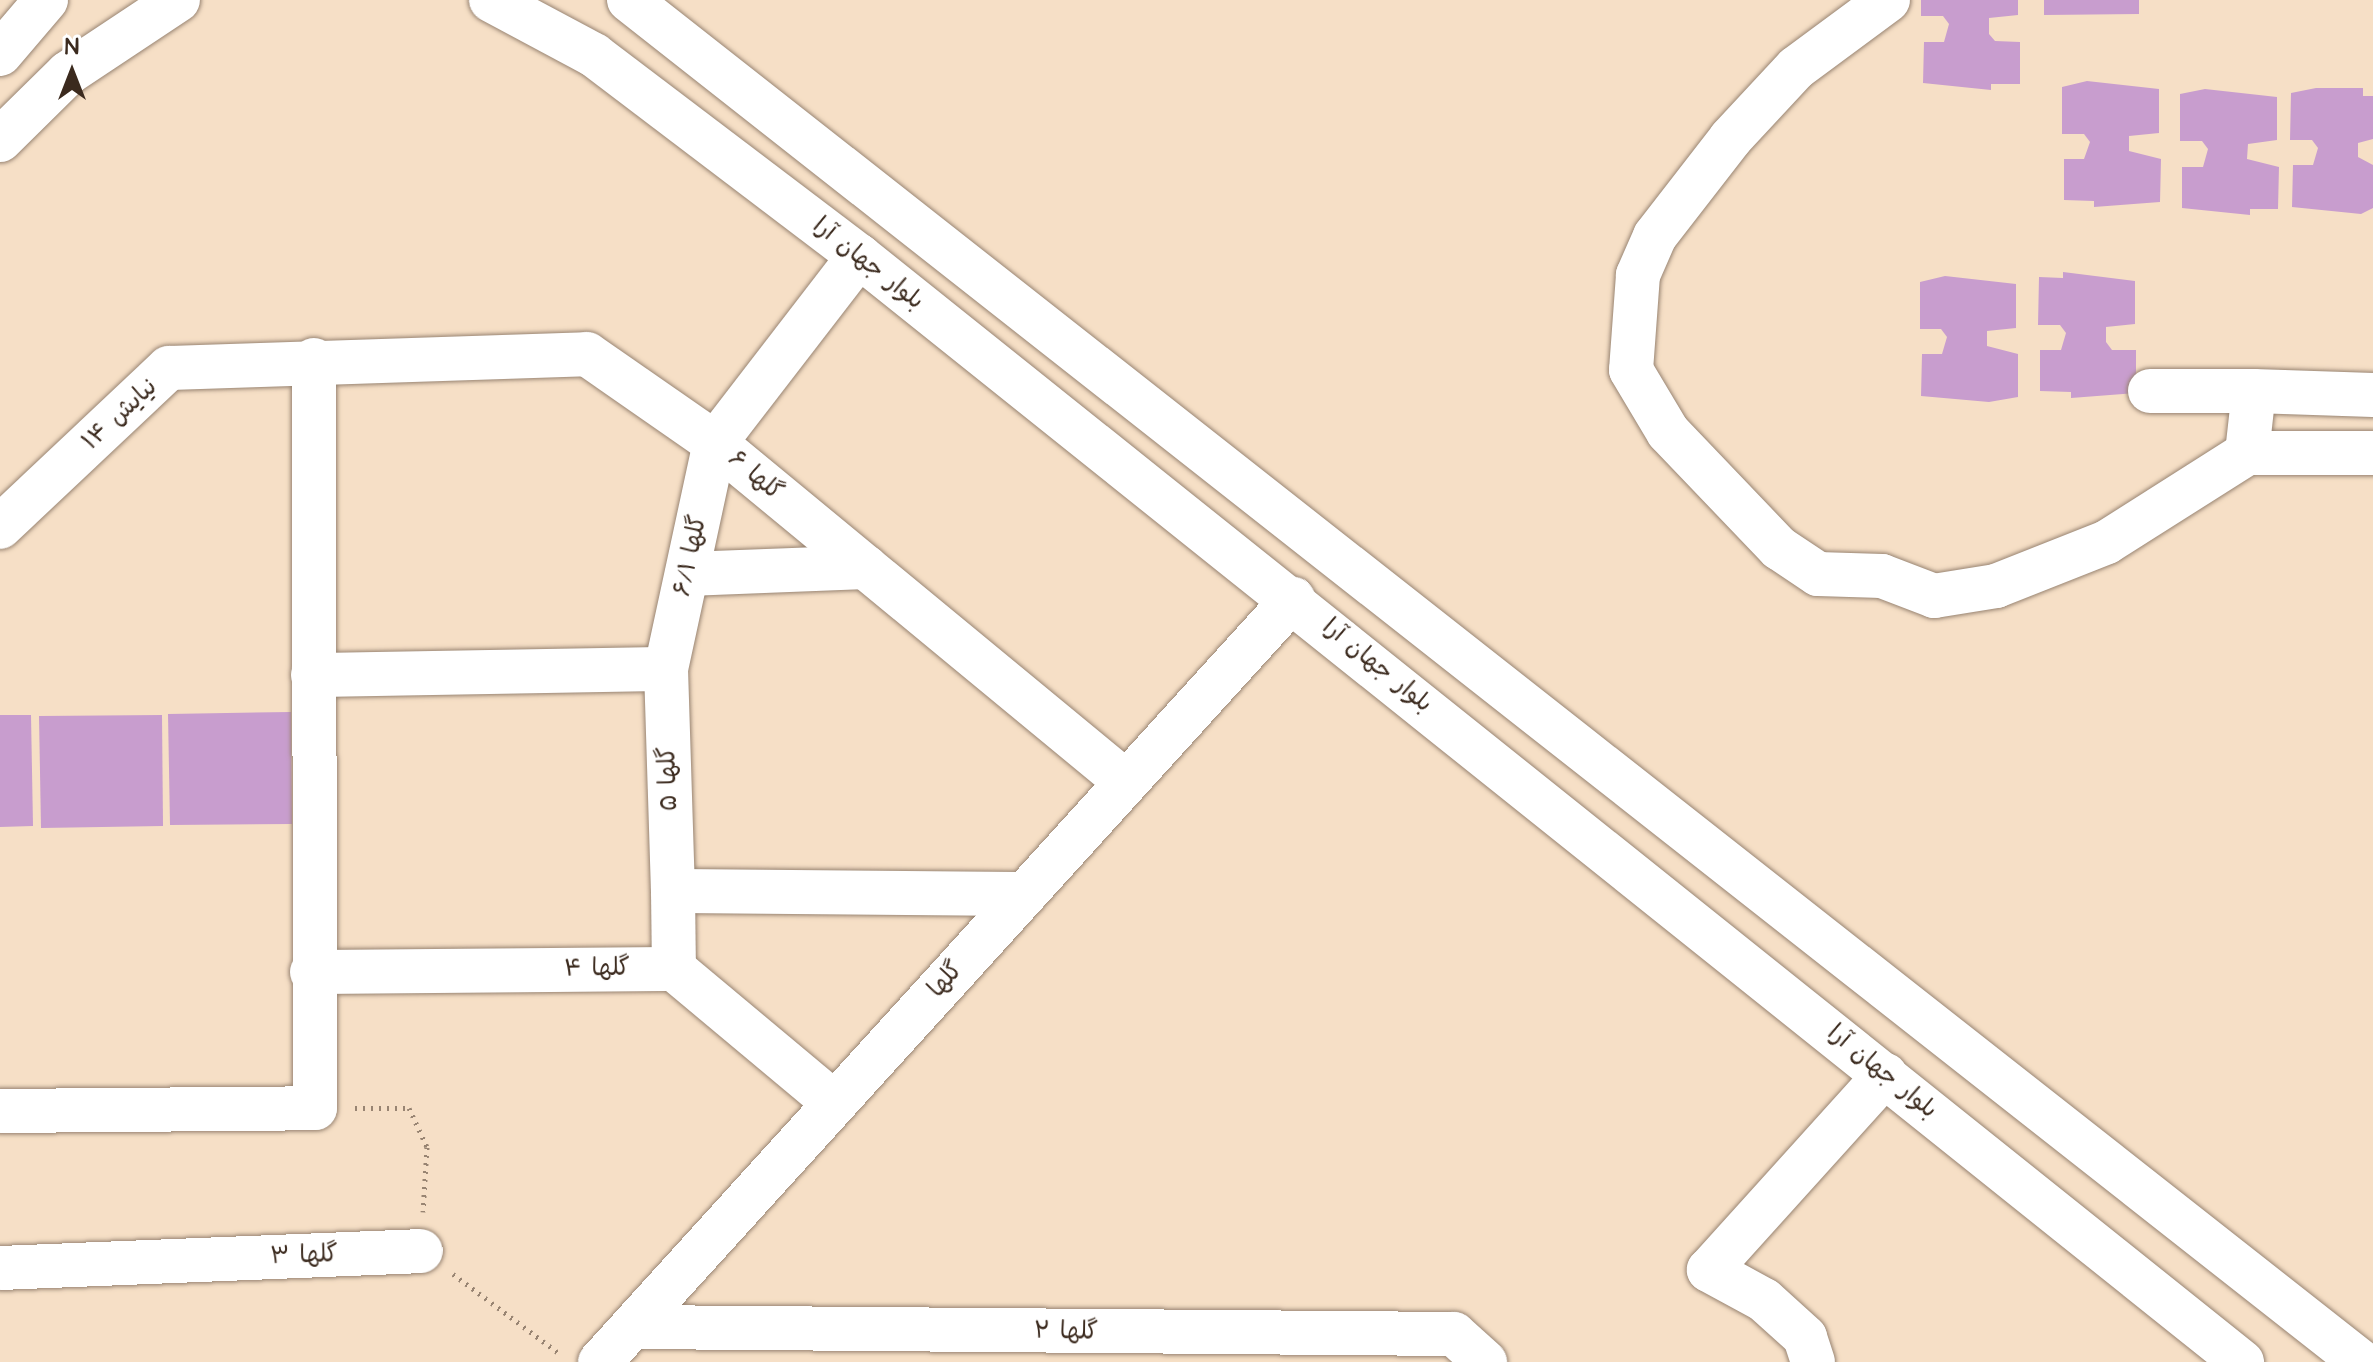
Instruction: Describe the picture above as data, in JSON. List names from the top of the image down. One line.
{"streets":{"street":["بلوار جهان آرا","نیایش ۱۴","گلها ۶","گلها ۶/۱","گلها ۵","گلها ۴","گلها","گلها ۳","گلها ۲"]},"crossings":[["بلوار جهان آرا","گلها"],["نیایش ۱۴","گلها ۶"],["گلها ۶","گلها ۶/۱"],["گلها ۶","گلها"],["گلها ۶/۱","گلها ۵"],["گلها ۵","گلها ۴"],["گلها","گلها ۲"]],"north":"top"}
